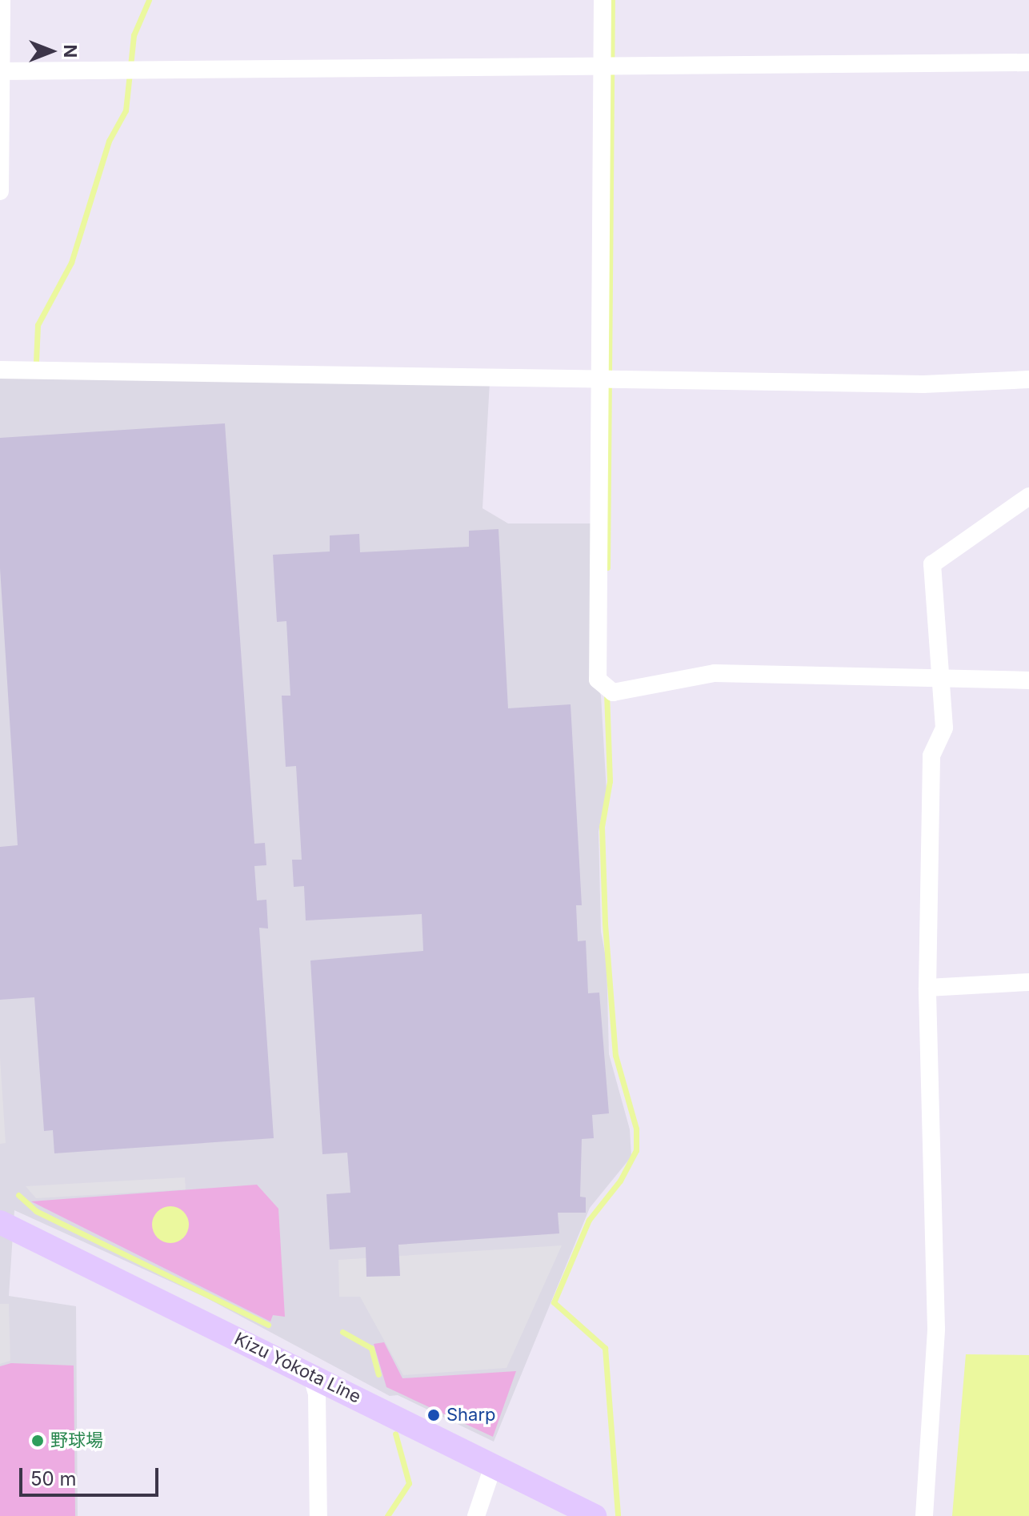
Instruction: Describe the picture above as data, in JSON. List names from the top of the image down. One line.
{"streets":{"main road":["Kizu Yokota Line"]},"places":["Sharp","野球場"],"scale_bar":"50 m","north":"right"}
